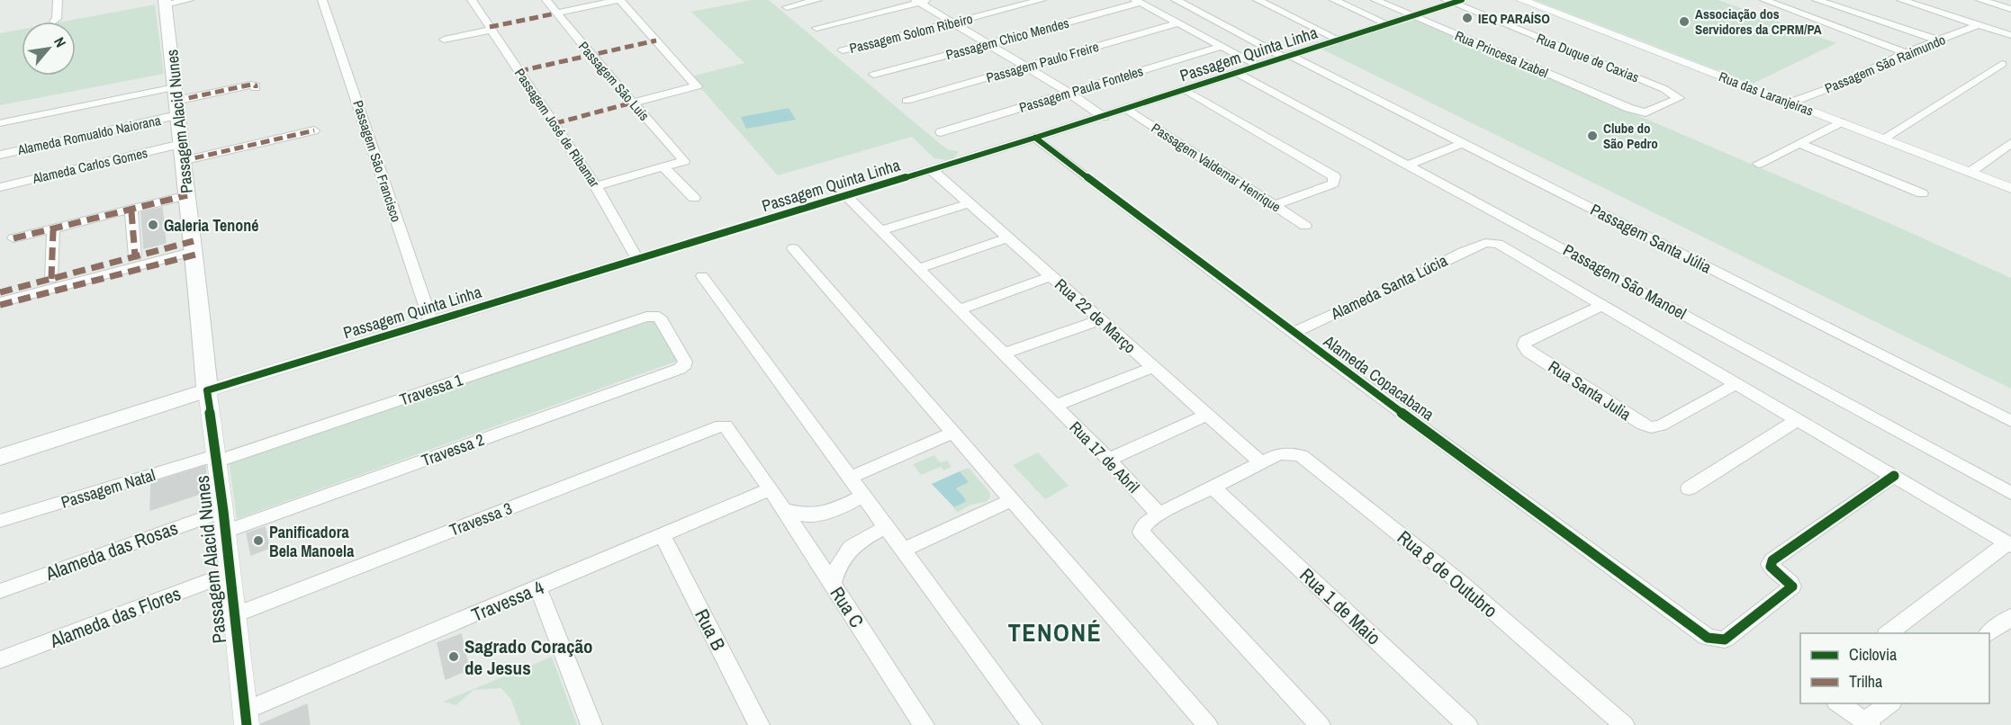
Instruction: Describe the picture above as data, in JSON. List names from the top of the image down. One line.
{"streets":{"main road":["Passagem Quinta Linha","Passagem Alacid Nunes"],"street":["Passagem Solom Ribeiro","Passagem Chico Mendes","Rua Princesa Izabel","Rua Duque de Caxias","Passagem Paulo Freire","Passagem São Raimundo","Passagem São Luís","Passagem Paula Fonteles","Rua das Laranjeiras","Passagem José de Ribamar","Alameda Romualdo Naiorana","Passagem São Francisco","Alameda Carlos Gomes","Passagem Valdemar Henrique","Passagem Santa Júlia","Passagem São Manoel","Alameda Santa Lúcia","Rua 22 de Março","Alameda Copacabana","Travessa 1","Rua Santa Julia","Travessa 2","Rua 17 de Abril","Passagem Natal","Travessa 3","Alameda das Rosas","Rua 8 de Outubro","Travessa 4","Rua 1 de Maio","Rua C","Alameda das Flores","Rua B"]},"crossings":[["Passagem Quinta Linha","Rua Princesa Izabel"],["Passagem Quinta Linha","Rua Duque de Caxias"],["Passagem Quinta Linha","Passagem Alacid Nunes"],["Passagem Quinta Linha","Passagem José de Ribamar"],["Passagem Quinta Linha","Passagem São Francisco"],["Passagem Quinta Linha","Passagem Valdemar Henrique"],["Passagem Quinta Linha","Passagem Santa Júlia"],["Passagem Quinta Linha","Passagem São Manoel"],["Passagem Quinta Linha","Rua 22 de Março"],["Passagem Quinta Linha","Alameda Copacabana"],["Passagem Quinta Linha","Rua 17 de Abril"],["Rua Princesa Izabel","Rua Duque de Caxias"],["Passagem São Raimundo","Rua das Laranjeiras"],["Passagem Alacid Nunes","Alameda Romualdo Naiorana"],["Passagem Alacid Nunes","Alameda Carlos Gomes"],["Passagem Alacid Nunes","Travessa 1"],["Passagem Alacid Nunes","Travessa 2"],["Passagem Alacid Nunes","Passagem Natal"],["Passagem Alacid Nunes","Travessa 3"],["Passagem Alacid Nunes","Alameda das Rosas"],["Passagem Alacid Nunes","Travessa 4"],["Passagem Alacid Nunes","Alameda das Flores"],["Alameda Santa Lúcia","Alameda Copacabana"],["Alameda Santa Lúcia","Rua Santa Julia"],["Rua 22 de Março","Rua 8 de Outubro"],["Travessa 1","Travessa 2"],["Travessa 1","Passagem Natal"],["Travessa 2","Alameda das Rosas"],["Rua 17 de Abril","Rua 8 de Outubro"],["Travessa 3","Rua C"],["Rua 8 de Outubro","Rua 1 de Maio"],["Travessa 4","Rua C"],["Travessa 4","Rua B"]],"districts":["TENONÉ"],"places":["IEQ PARAÍSO","Associação dos Servidores da CPRM/PA","Clube do São Pedro","Galeria Tenoné","Panificadora Bela Manoela","Sagrado Coração de Jesus"],"legend":["Ciclovia","Trilha"],"north":"top right"}
